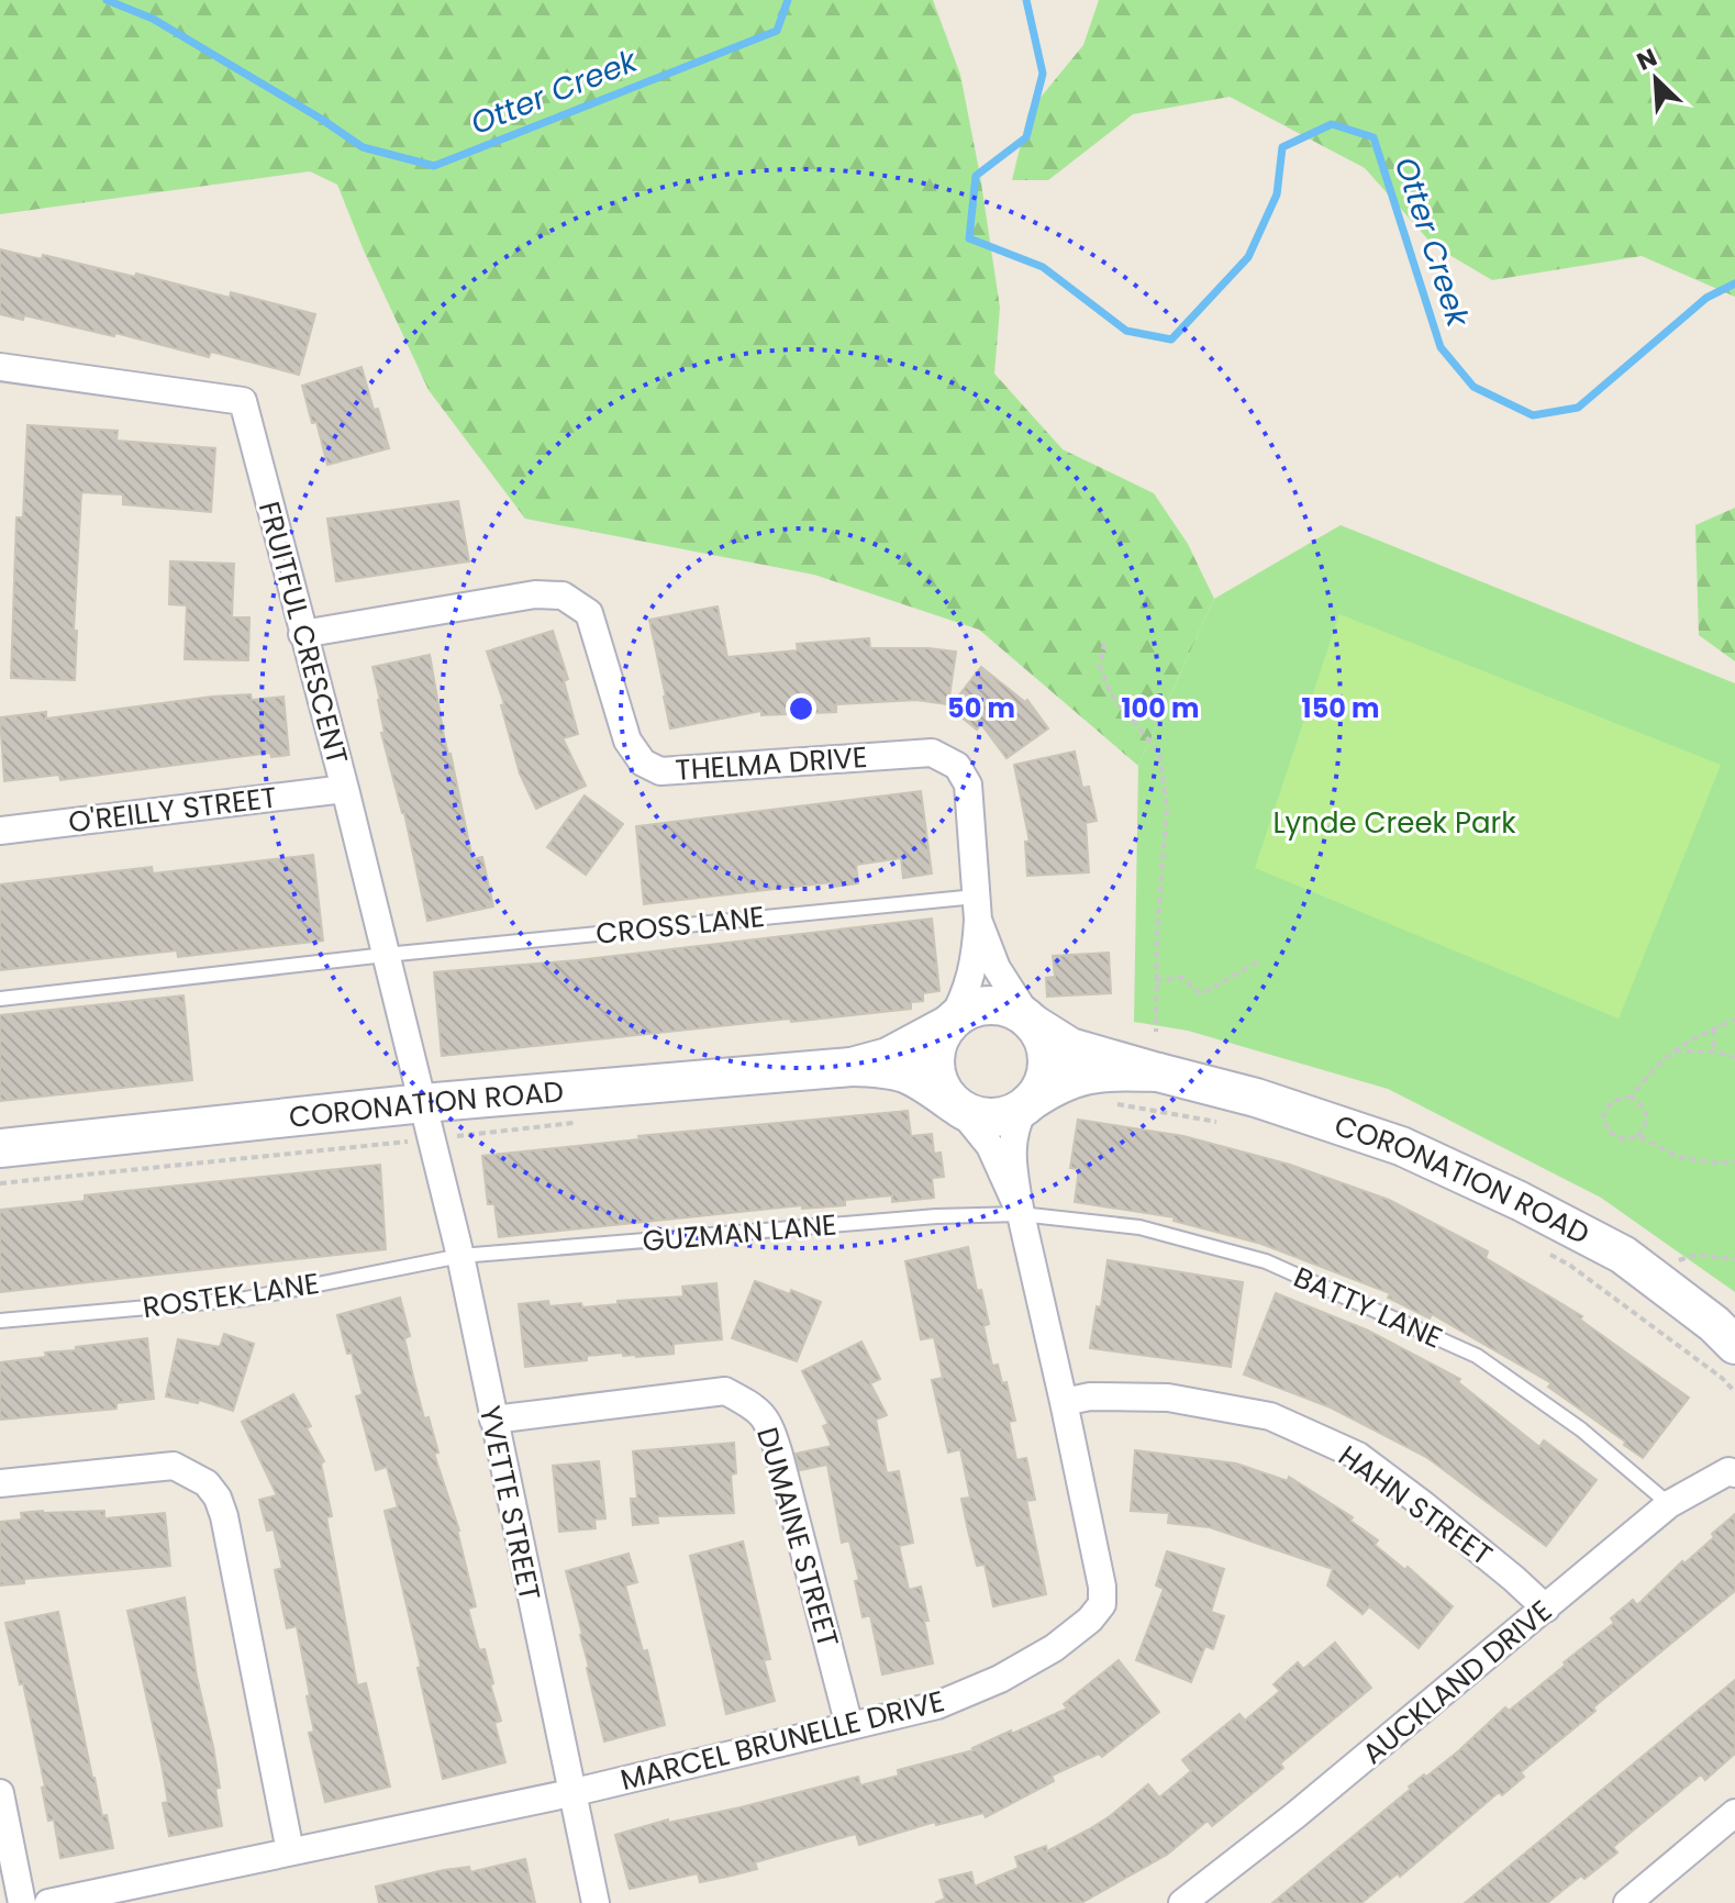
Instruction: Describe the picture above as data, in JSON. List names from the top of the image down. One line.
{"streets":{"street":["FRUITFUL CRESCENT","THELMA DRIVE","O'REILLY STREET","CORONATION ROAD","YVETTE STREET","HAHN STREET","DUMAINE STREET","AUCKLAND DRIVE","MARCEL BRUNELLE DRIVE"],"lane":["CROSS LANE","GUZMAN LANE","ROSTEK LANE","BATTY LANE"]},"crossings":[["FRUITFUL CRESCENT","THELMA DRIVE"],["FRUITFUL CRESCENT","O'REILLY STREET"],["FRUITFUL CRESCENT","CROSS LANE"],["FRUITFUL CRESCENT","CORONATION ROAD"],["FRUITFUL CRESCENT","YVETTE STREET"],["THELMA DRIVE","CROSS LANE"],["THELMA DRIVE","CORONATION ROAD"],["THELMA DRIVE","MARCEL BRUNELLE DRIVE"],["CORONATION ROAD","YVETTE STREET"],["CORONATION ROAD","MARCEL BRUNELLE DRIVE"],["GUZMAN LANE","ROSTEK LANE"],["GUZMAN LANE","BATTY LANE"],["GUZMAN LANE","YVETTE STREET"],["GUZMAN LANE","MARCEL BRUNELLE DRIVE"],["ROSTEK LANE","YVETTE STREET"],["BATTY LANE","AUCKLAND DRIVE"],["BATTY LANE","MARCEL BRUNELLE DRIVE"],["YVETTE STREET","DUMAINE STREET"],["YVETTE STREET","MARCEL BRUNELLE DRIVE"],["HAHN STREET","AUCKLAND DRIVE"],["HAHN STREET","MARCEL BRUNELLE DRIVE"],["DUMAINE STREET","MARCEL BRUNELLE DRIVE"]],"water":["Otter Creek"],"parks":["Lynde Creek Park"],"north":"top left","rings":["50 m","100 m","150 m"]}
